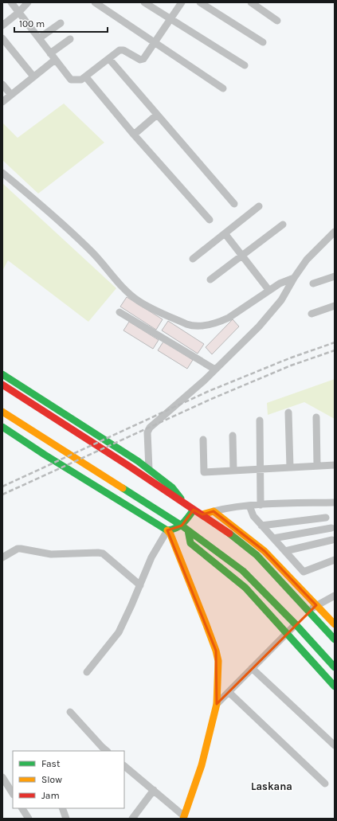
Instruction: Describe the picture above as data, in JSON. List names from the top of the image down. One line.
{"districts":["Laskana"],"legend":["Fast","Slow","Jam"],"scale_bar":"100 m"}
